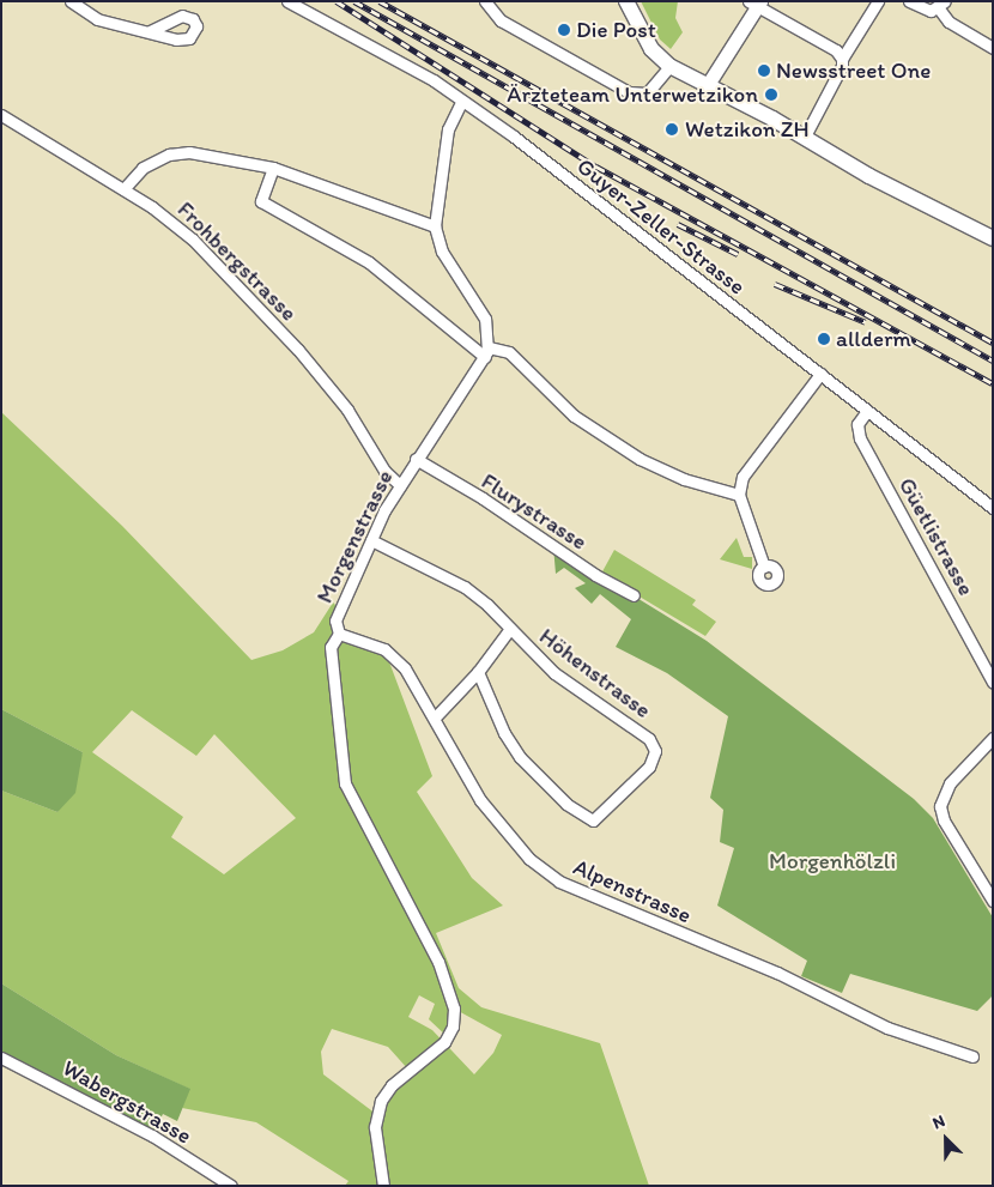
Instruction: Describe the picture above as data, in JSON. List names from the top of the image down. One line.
{"streets":{"street":["Guyer-Zeller-Strasse","Frohbergstrasse","Flurystrasse","Morgenstrasse","Güetlistrasse","Höhenstrasse","Alpenstrasse","Wabergstrasse"]},"crossings":[["Guyer-Zeller-Strasse","Güetlistrasse"],["Frohbergstrasse","Morgenstrasse"],["Flurystrasse","Morgenstrasse"],["Morgenstrasse","Höhenstrasse"],["Morgenstrasse","Alpenstrasse"],["Höhenstrasse","Alpenstrasse"]],"parks":["Morgenhölzli"],"places":["Die Post","Newsstreet One","Ärzteteam Unterwetzikon","Wetzikon ZH","allderm"],"north":"top left"}
